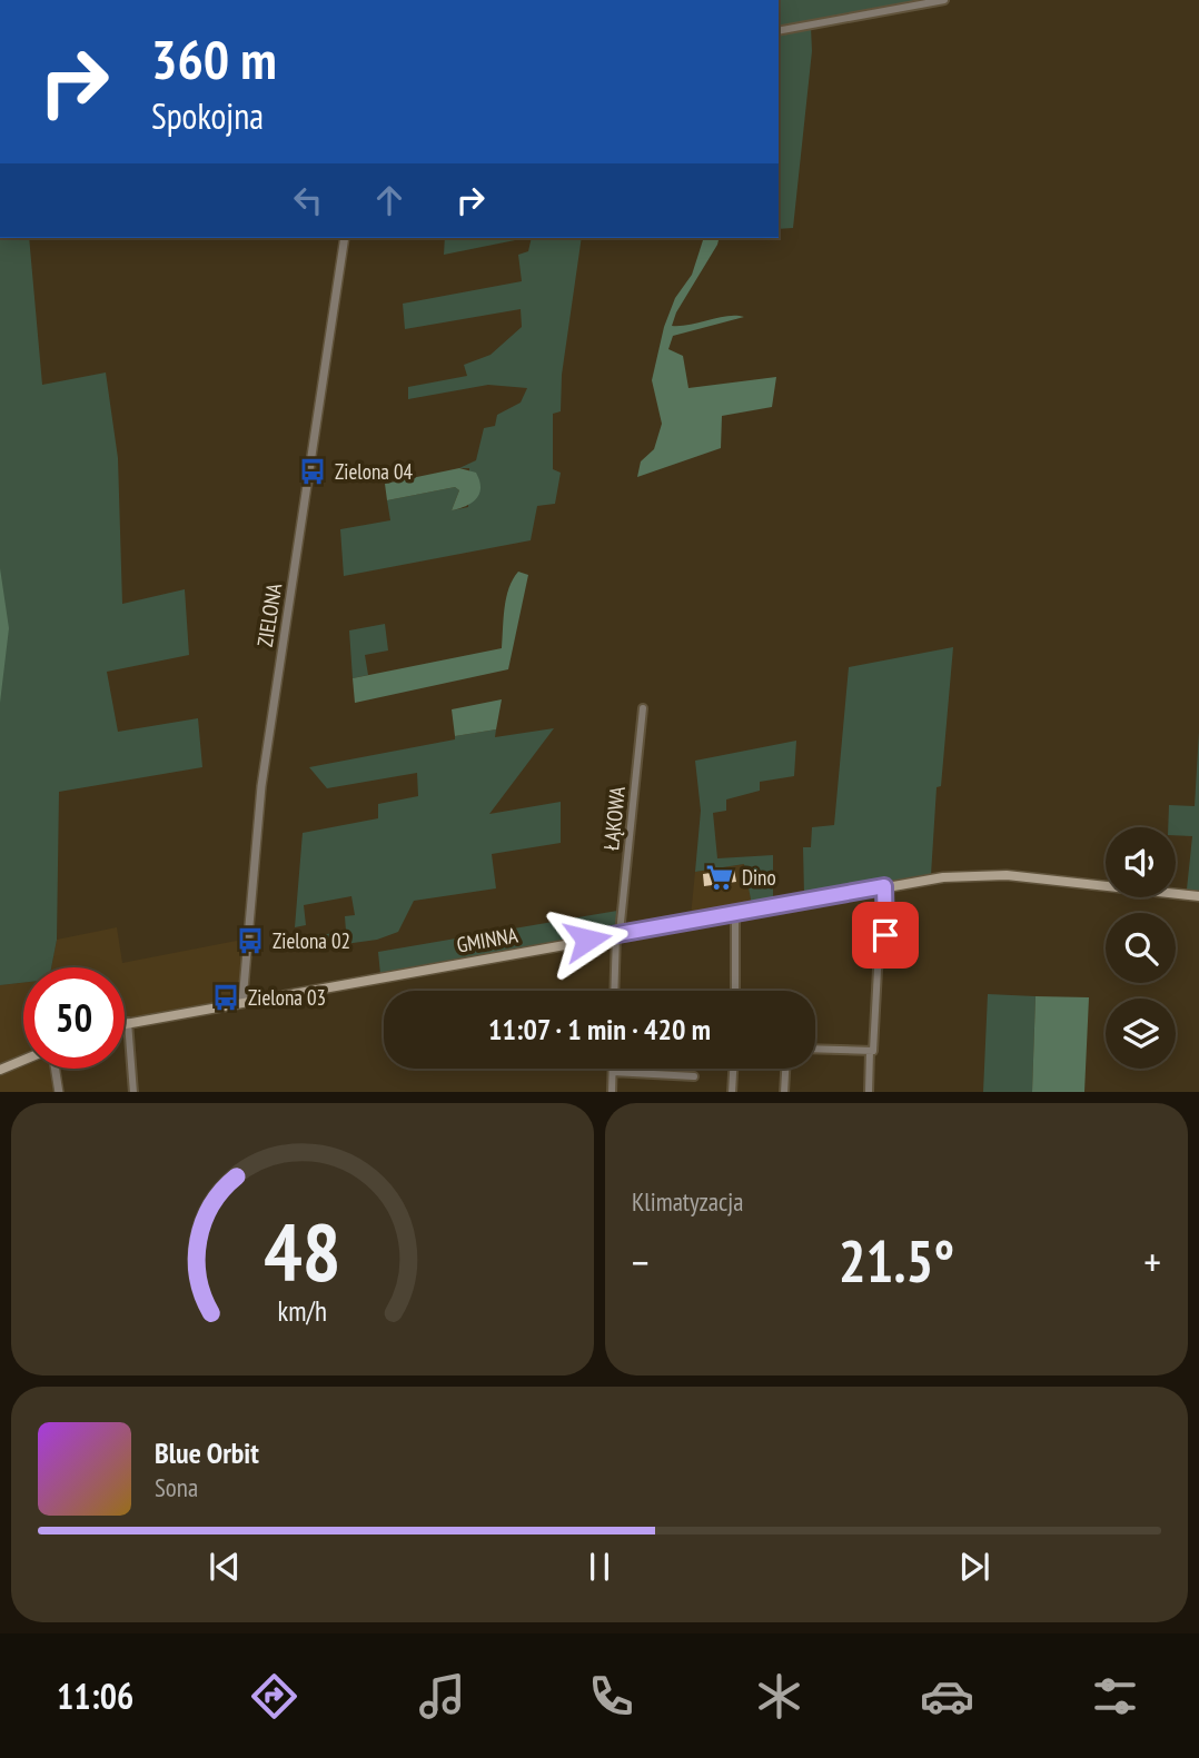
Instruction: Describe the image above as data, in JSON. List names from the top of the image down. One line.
{"streets":{"main road":["GMINNA"],"street":["ZIELONA","ŁĄKOWA"]},"crossings":[["ZIELONA","GMINNA"],["ŁĄKOWA","GMINNA"]],"places":{"bus stop":["Zielona 04","Zielona 02","Zielona 03"],"supermarket":["Dino"]},"page":{"turn":["360 m","Spokojna"],"limit":"50","trip":"11:07 · 1 min · 420 m","tile":"Klimatyzacja","heat":["−","21.5°","+"],"song":["Blue Orbit","Sona"],"tabs":"11:06","gauge":["48","km/h"]}}
